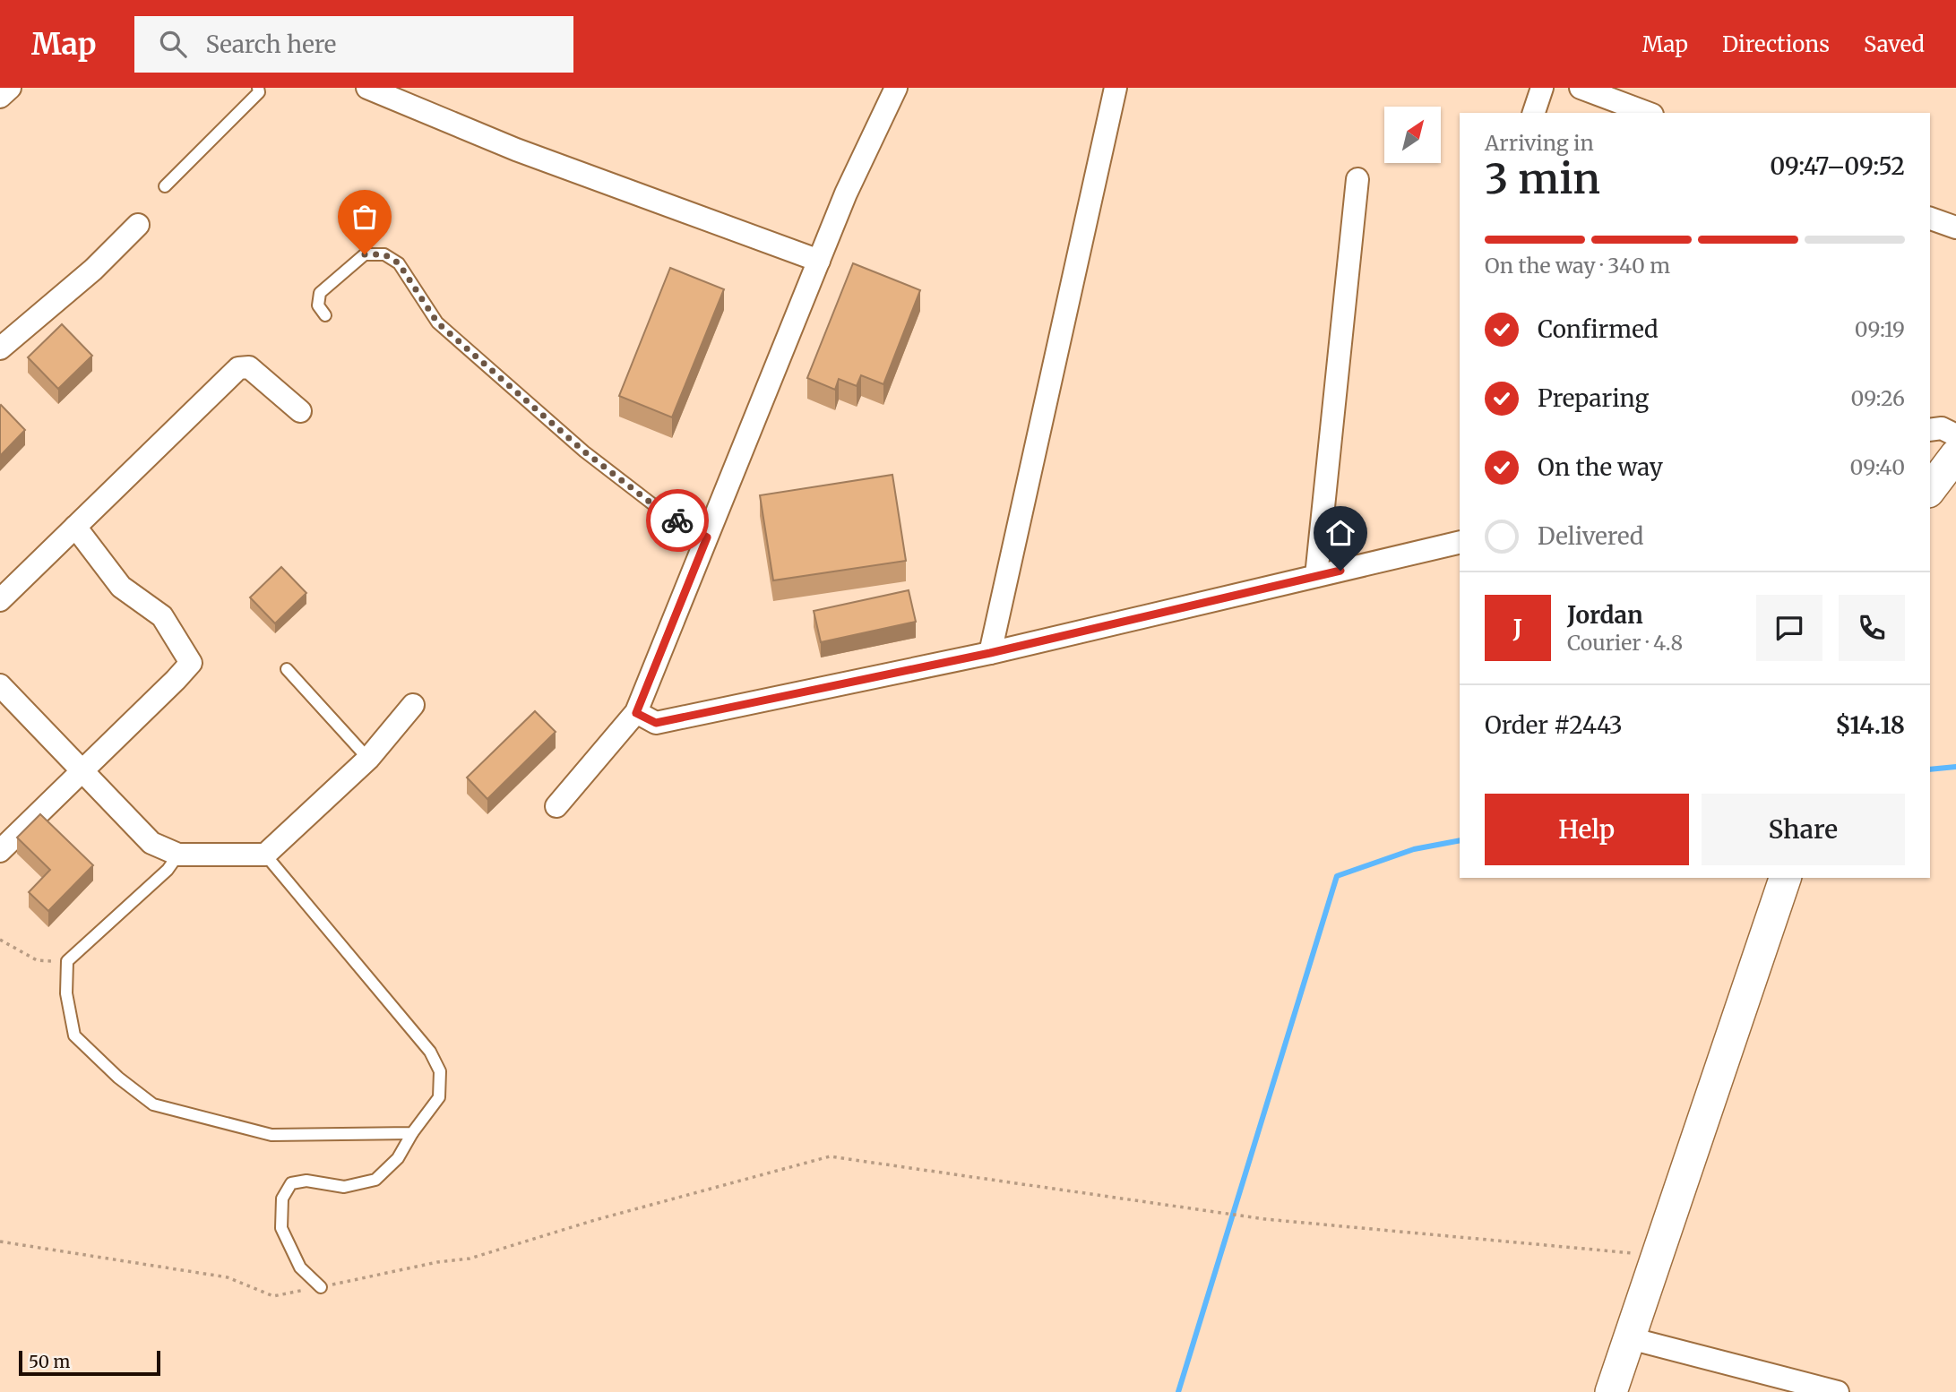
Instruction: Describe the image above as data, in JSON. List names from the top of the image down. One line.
{"scale_bar":"50 m","north":"top right","page":{"header":"Map","search":"Search here","nav":["Map","Directions","Saved"],"heading":["3 min","Arriving in","09:47–09:52"],"panel":["Jordan","Courier · 4.8","Order #2443","$14.18"],"bar":"On the way · 340 m","list":[["Confirmed","09:19"],["Preparing","09:26"],["On the way","09:40"],"Delivered"],"round":"J","buttons":["Help","Share"],"scale":"50 m"}}
